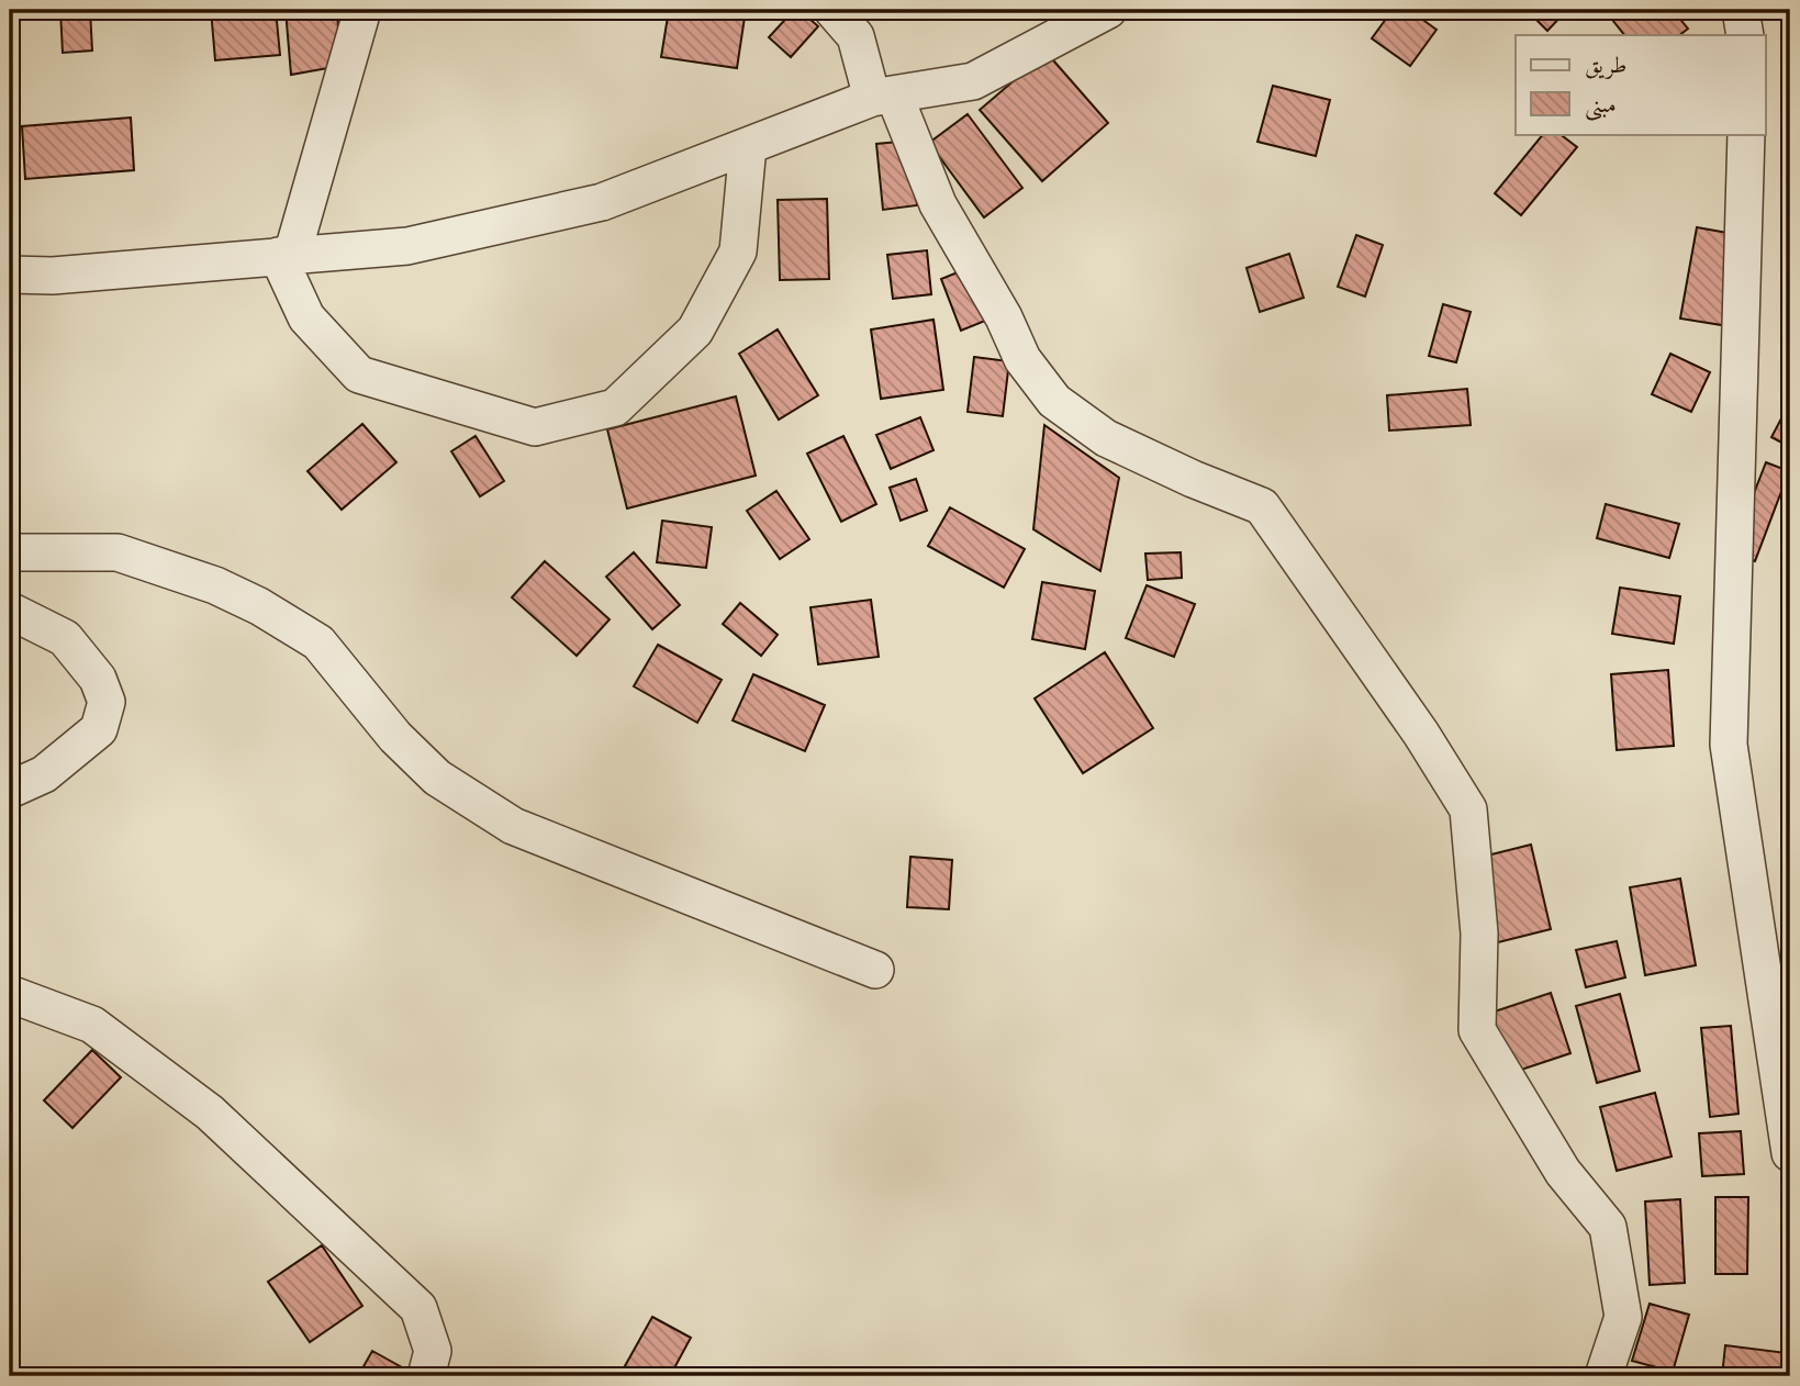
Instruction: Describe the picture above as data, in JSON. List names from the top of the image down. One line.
{"legend":["طريق","مبنى"]}
